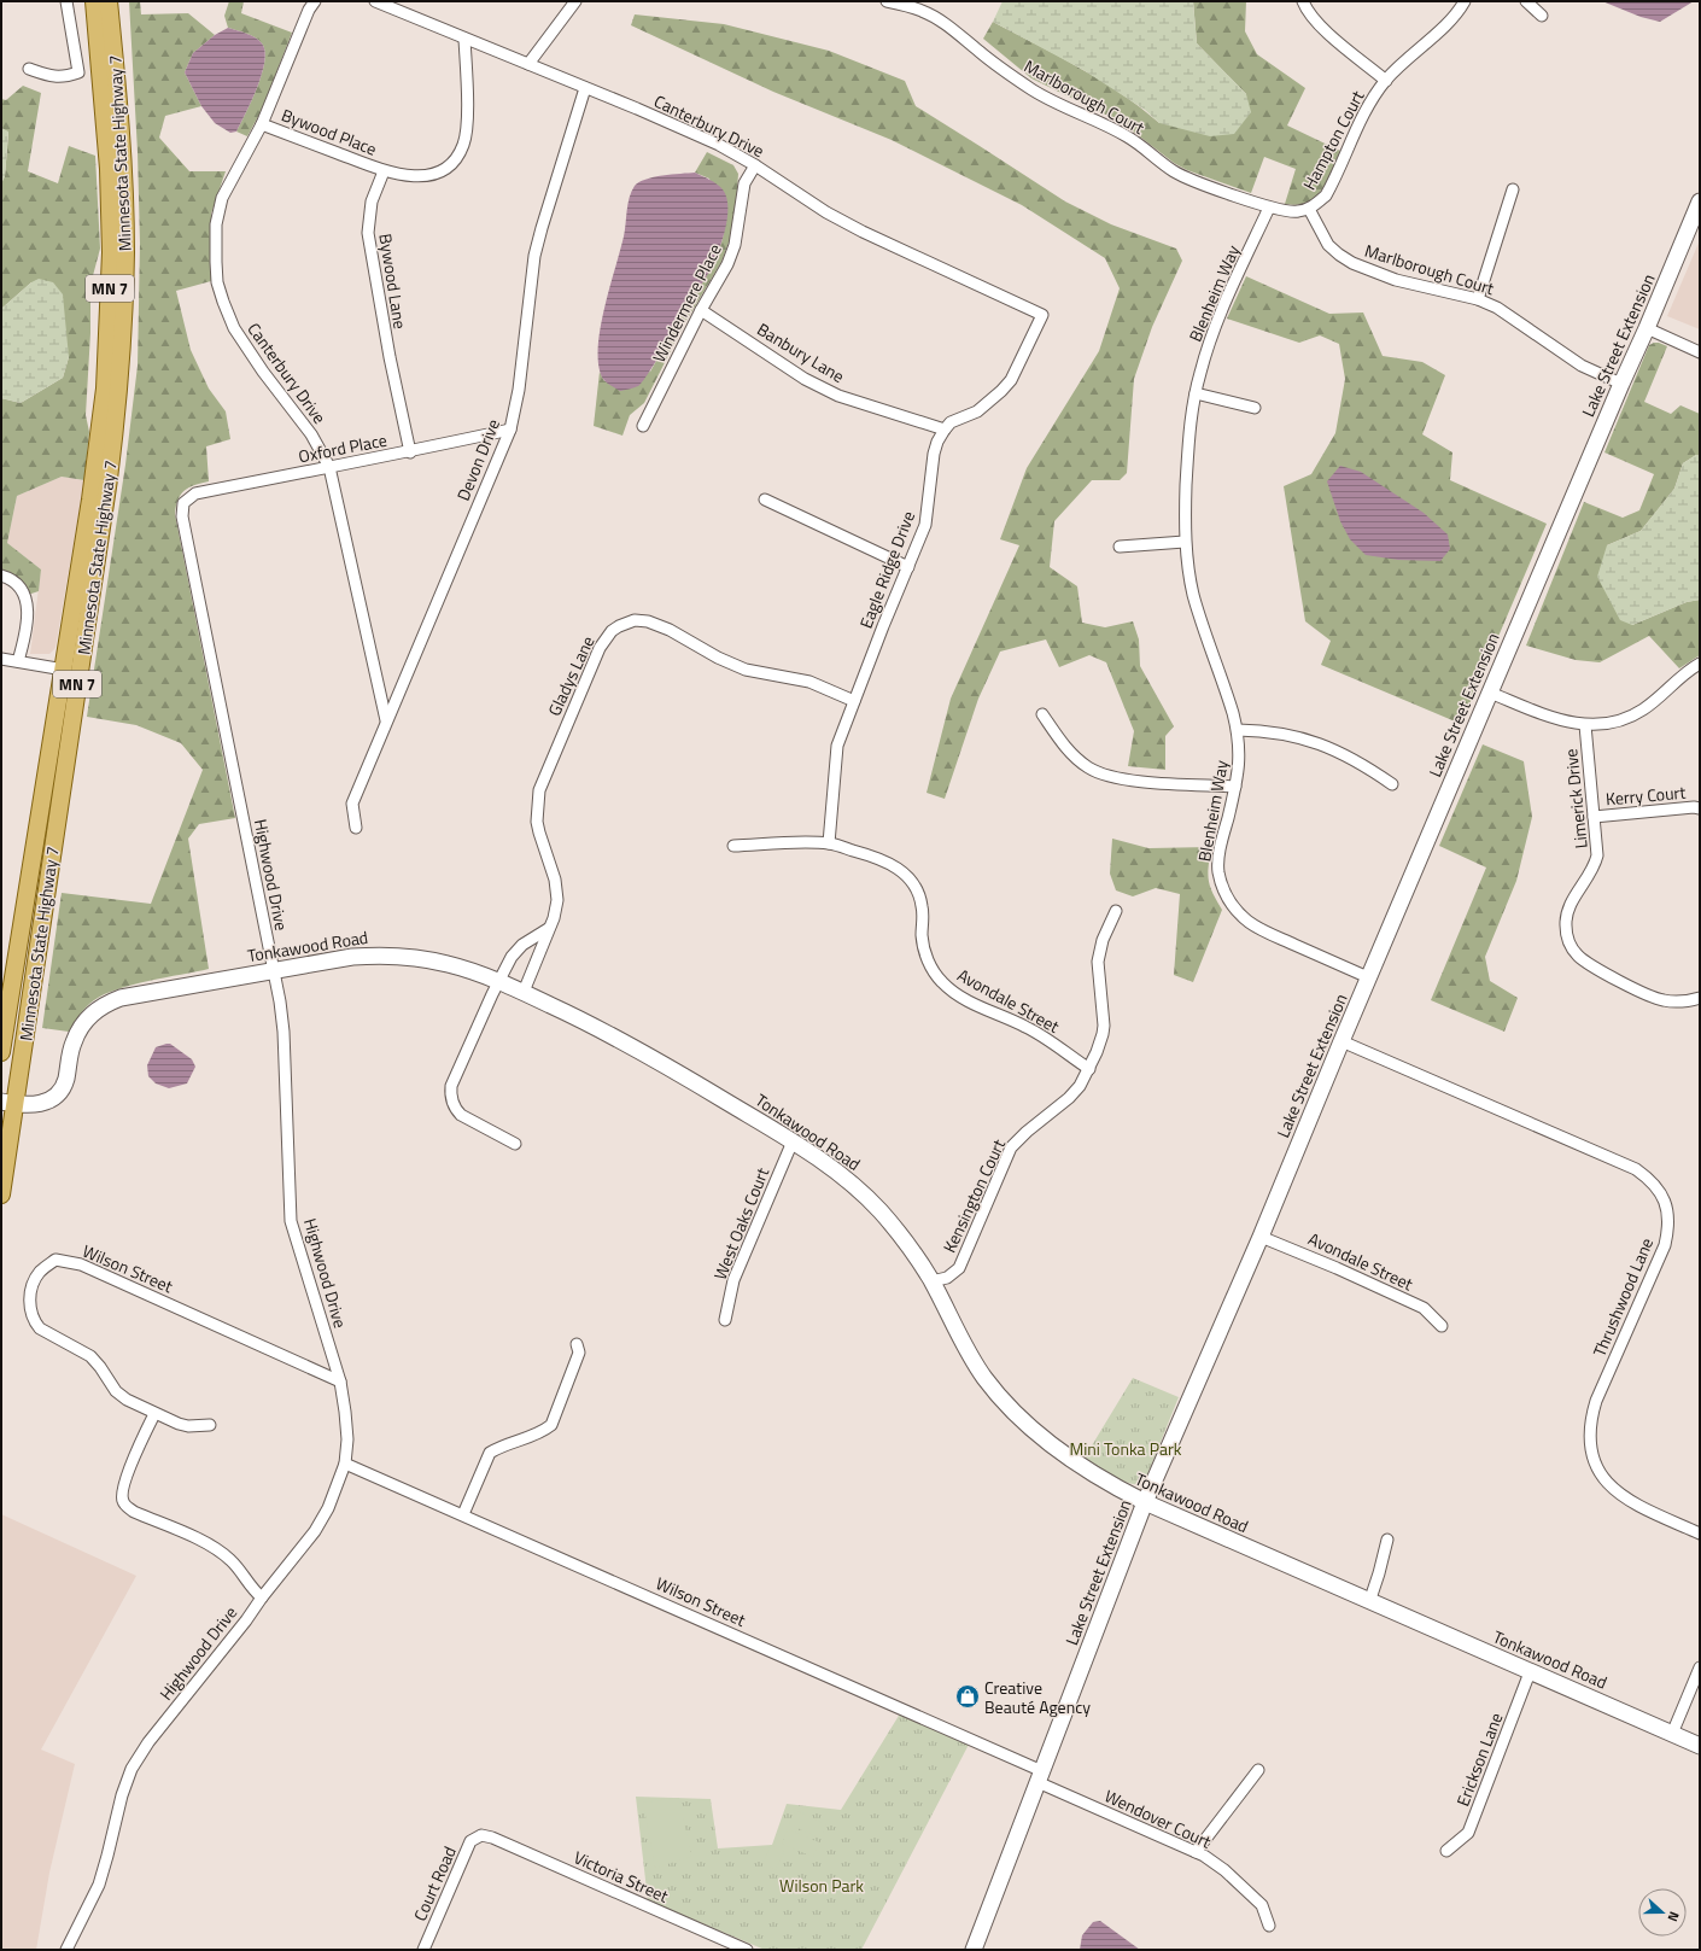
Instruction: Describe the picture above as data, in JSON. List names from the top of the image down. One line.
{"streets":{"main road":["Minnesota State Highway 7","MN 7"],"street":["Marlborough Court","Canterbury Drive","Bywood Place","Hampton Court","Bywood Lane","Blenheim Way","Windermere Place","Lake Street Extension","Banbury Lane","Oxford Place","Devon Drive","Eagle Ridge Drive","Gladys Lane","Kerry Court","Limerick Drive","Highwood Drive","Tonkawood Road","Avondale Street","Kensington Court","West Oaks Court","Wilson Street","Thrushwood Lane","Erickson Lane","Wendover Court","Victoria Street","Court Road"]},"crossings":[["Marlborough Court","Hampton Court"],["Marlborough Court","Blenheim Way"],["Marlborough Court","Lake Street Extension"],["Canterbury Drive","Bywood Place"],["Canterbury Drive","Windermere Place"],["Canterbury Drive","Banbury Lane"],["Canterbury Drive","Oxford Place"],["Canterbury Drive","Devon Drive"],["Canterbury Drive","Eagle Ridge Drive"],["Bywood Place","Bywood Lane"],["Minnesota State Highway 7","Tonkawood Road"],["Bywood Lane","Oxford Place"],["Blenheim Way","Lake Street Extension"],["Windermere Place","Banbury Lane"],["Lake Street Extension","Tonkawood Road"],["Lake Street Extension","Avondale Street"],["Lake Street Extension","Wilson Street"],["Lake Street Extension","Thrushwood Lane"],["Lake Street Extension","Wendover Court"],["Banbury Lane","Eagle Ridge Drive"],["Oxford Place","Devon Drive"],["Oxford Place","Highwood Drive"],["Eagle Ridge Drive","Gladys Lane"],["Eagle Ridge Drive","Avondale Street"],["Gladys Lane","Tonkawood Road"],["Kerry Court","Limerick Drive"],["Highwood Drive","Tonkawood Road"],["Highwood Drive","Wilson Street"],["Tonkawood Road","Kensington Court"],["Tonkawood Road","West Oaks Court"],["Tonkawood Road","Erickson Lane"],["Avondale Street","Kensington Court"],["Wilson Street","Wendover Court"],["Victoria Street","Court Road"]],"parks":["Mini Tonka Park","Wilson Park"],"places":{"shop":["Creative Beauté Agency"]},"north":"right"}
